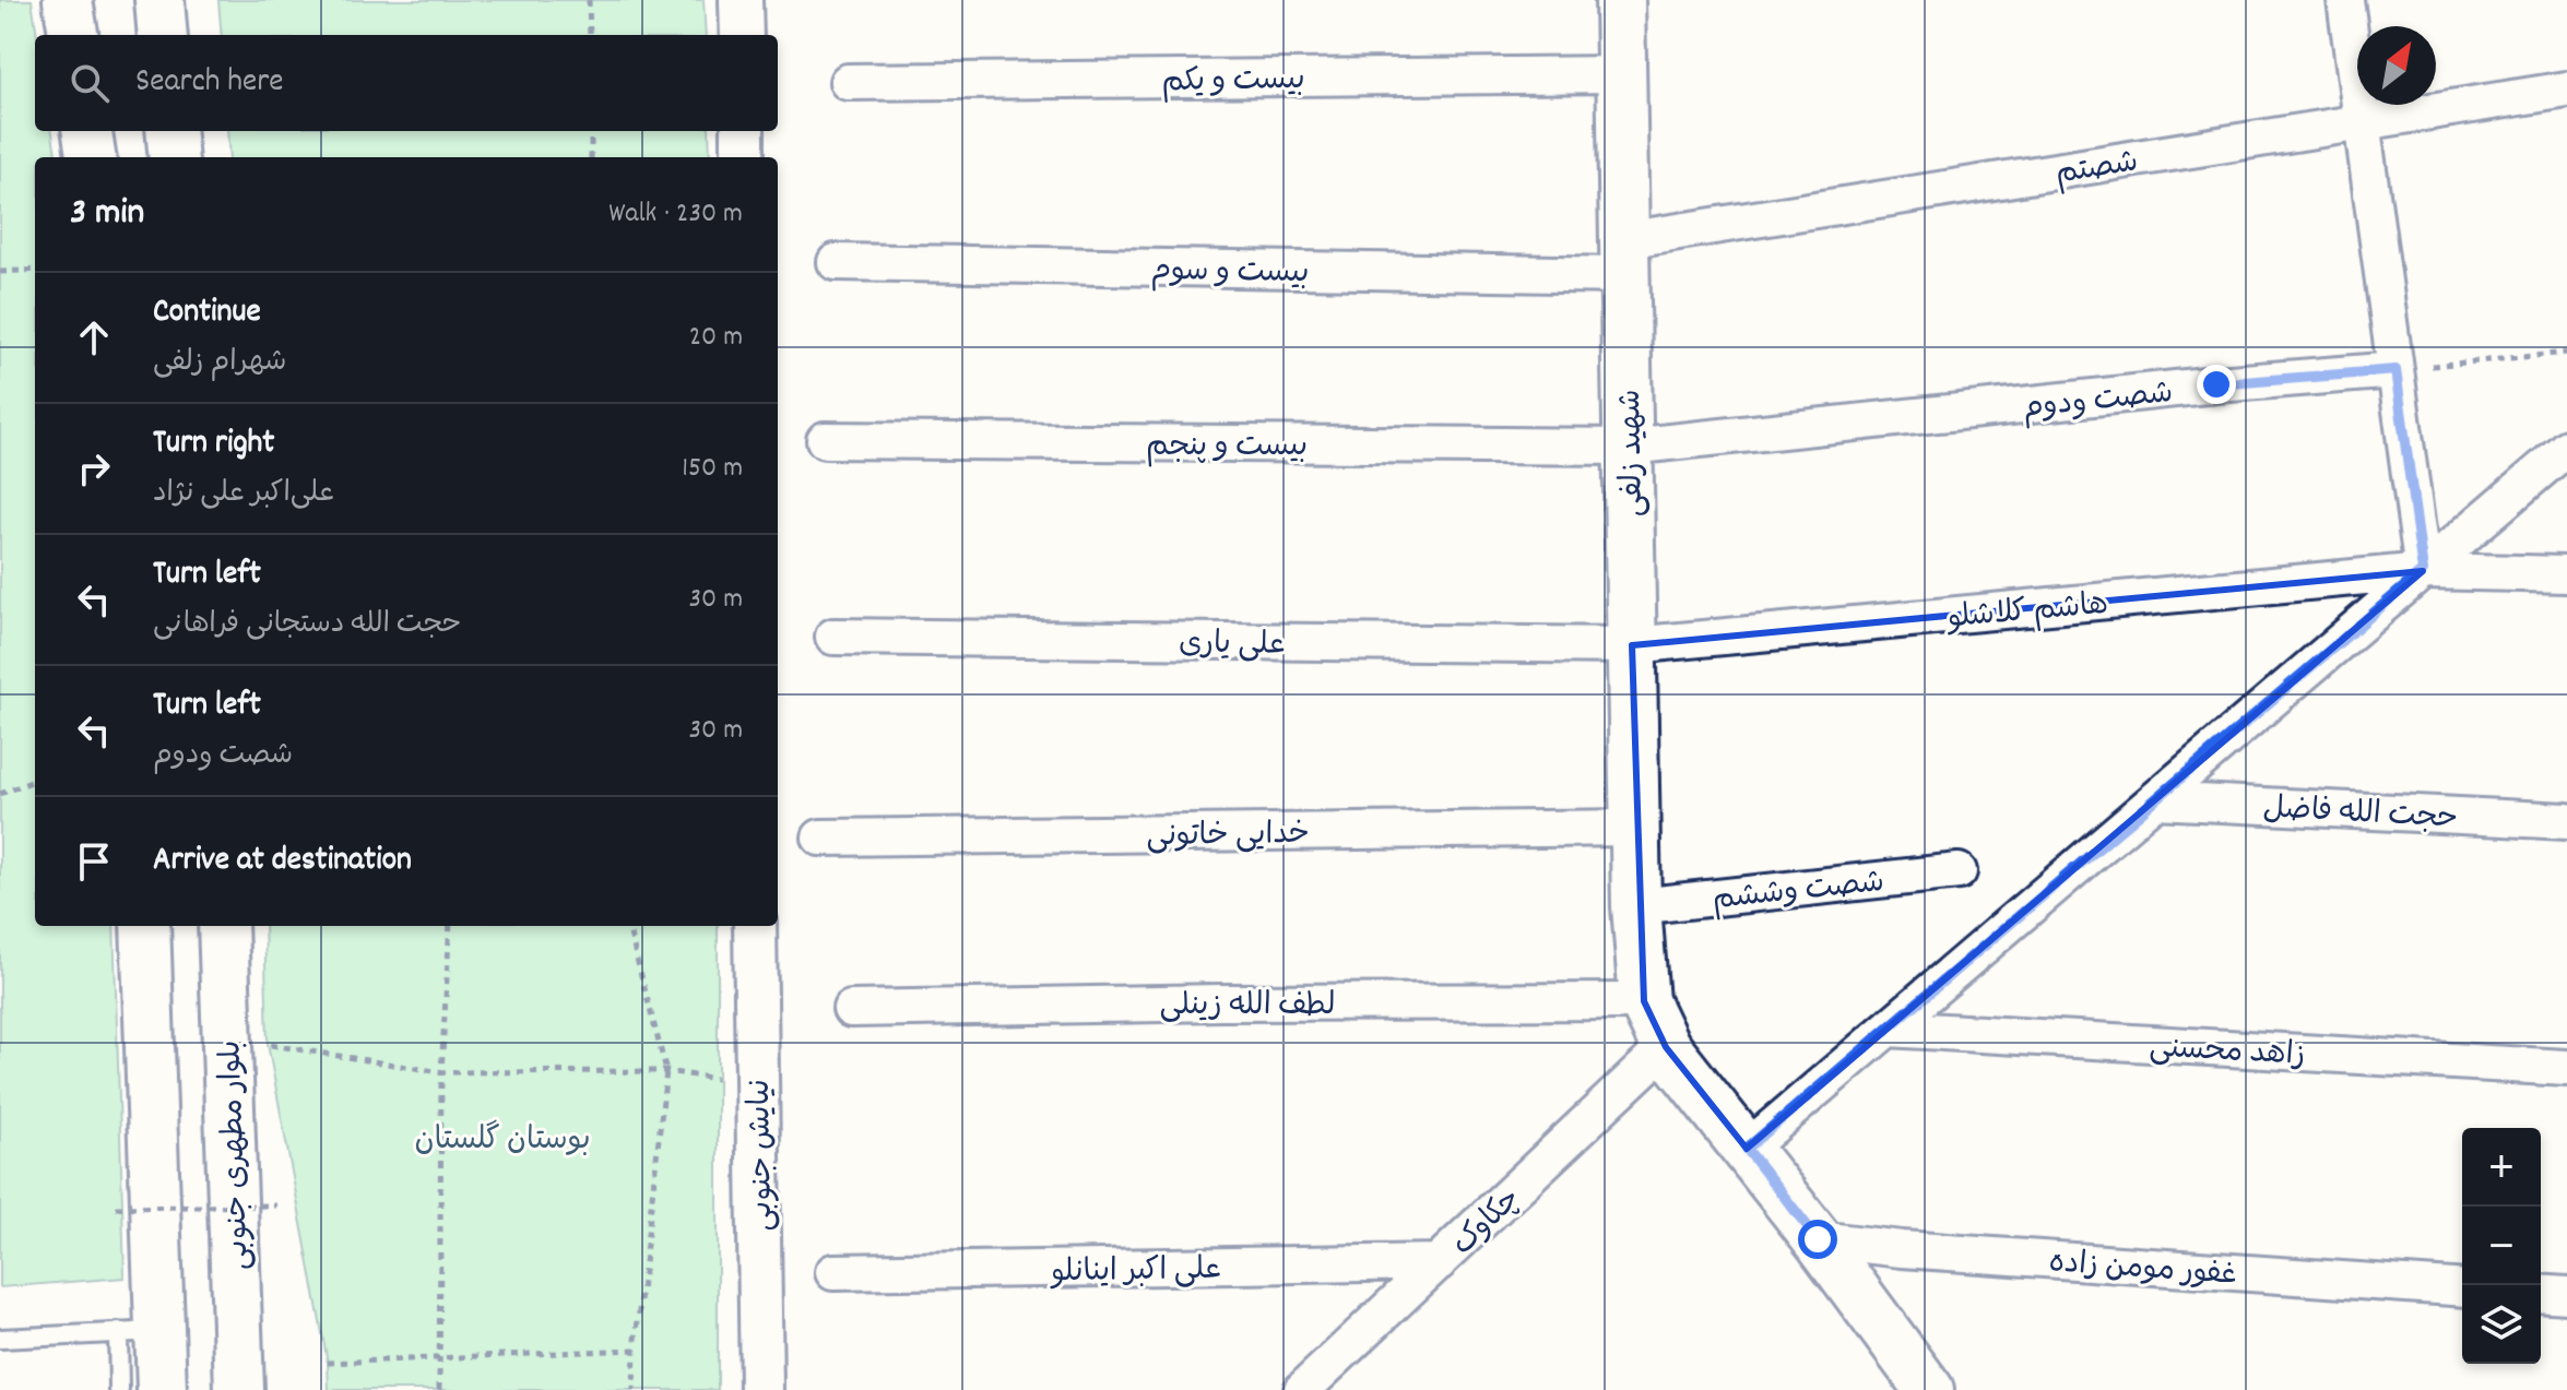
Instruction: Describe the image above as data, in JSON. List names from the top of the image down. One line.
{"streets":{"main road":["شهید زلفی","بلوار مطهری جنوبی"],"street":["بیست و یکم","شصتم","بیست و سوم","شصت ودوم","بیست و پنجم","هاشم کلاشلو","علی یاری","حجت الله فاضل","خدایی خاتونی","شصت وششم","لطف الله زینلی","زاهد محسنی","نیایش جنوبی","چکاوک","غفور مومن زاده","علی اکبر اینانلو"]},"crossings":[["بیست و یکم","شهید زلفی"],["شصتم","بیست و سوم"],["شصتم","شهید زلفی"],["بیست و سوم","شهید زلفی"],["شصت ودوم","بیست و پنجم"],["شصت ودوم","شهید زلفی"],["بیست و پنجم","شهید زلفی"],["شهید زلفی","هاشم کلاشلو"],["شهید زلفی","علی یاری"],["شهید زلفی","خدایی خاتونی"],["شهید زلفی","شصت وششم"],["شهید زلفی","لطف الله زینلی"],["هاشم کلاشلو","علی یاری"],["چکاوک","علی اکبر اینانلو"]],"parks":["بوستان گلستان"],"north":"top right","page":{"search":"Search here","heading":["3 min","Walk · 230 m"],"list":[["Continue","شهرام زلفی","20 m"],["Turn right","علی‌اکبر علی نژاد","150 m"],["Turn left","حجت الله دستجانی فراهانی","30 m"],["Turn left","شصت ودوم","30 m"],"Arrive at destination"],"map_buttons":["+","−"]}}
